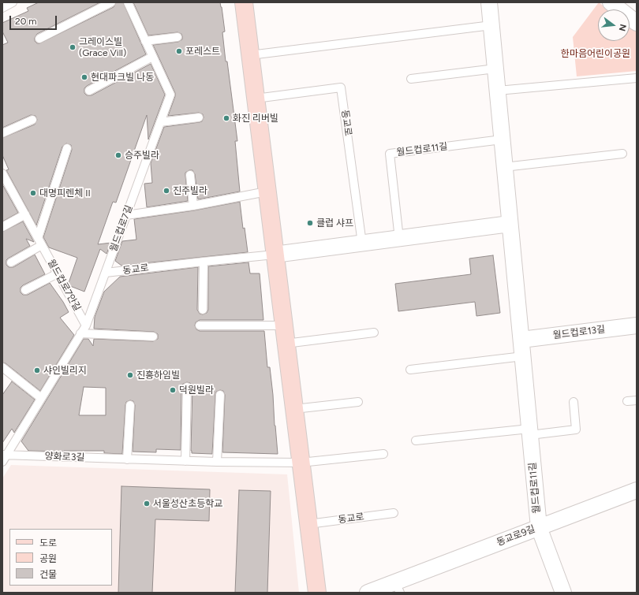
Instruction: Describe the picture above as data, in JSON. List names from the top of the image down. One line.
{"streets":{"street":["월드컵로11길","월드컵로13길","동교로9길"],"lane":["동교로","월드컵로7길","월드컵로7안길","양화로3길"]},"crossings":[["동교로","월드컵로7길"],["월드컵로11길","월드컵로13길"],["월드컵로11길","동교로9길"],["월드컵로7길","월드컵로7안길"],["월드컵로7길","양화로3길"]],"parks":["한마음어린이공원"],"places":["그레이스빌 (Grace Vill)","포레스트","현대파크빌 나동","화진 리버빌","승주빌라","진주빌라","대명피렌체 II","클럽 샤프","샤인빌리지","진흥하임빌","덕원빌라","서울성산초등학교"],"legend":["도로","공원","건물"],"scale_bar":"20 m","north":"right"}
